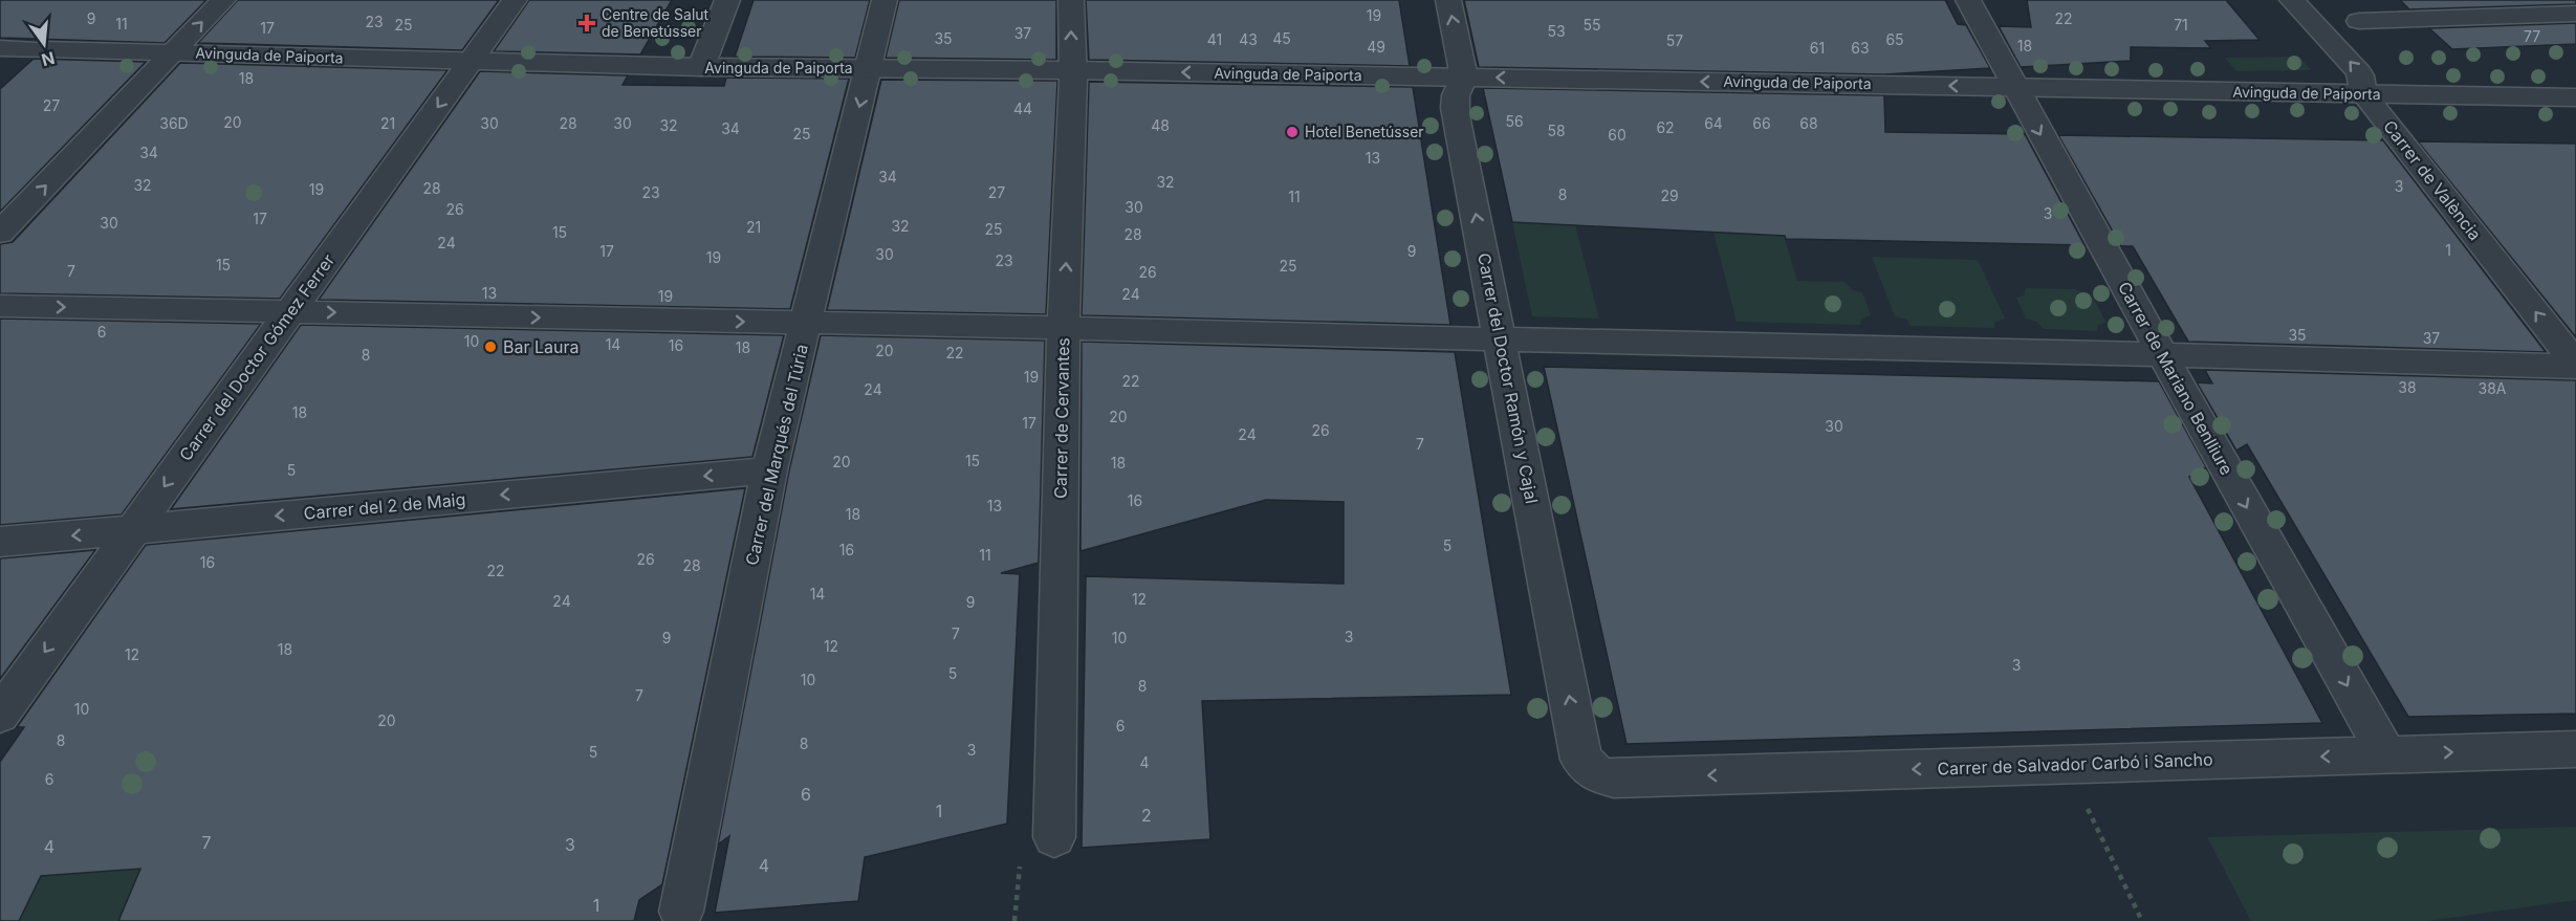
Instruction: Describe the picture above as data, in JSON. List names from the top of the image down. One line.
{"streets":{"street":["Avinguda de Paiporta","Carrer de València","Carrer del Doctor Gómez Ferrer","Carrer del Doctor Ramón y Cajal","Carrer de Mariano Benlliure","Carrer de Cervantes","Carrer del Marqués del Túria","Carrer del 2 de Maig","Carrer de Salvador Carbó i Sancho"]},"crossings":[["Avinguda de Paiporta","Carrer de València"],["Avinguda de Paiporta","Carrer del Doctor Gómez Ferrer"],["Avinguda de Paiporta","Carrer del Doctor Ramón y Cajal"],["Avinguda de Paiporta","Carrer de Mariano Benlliure"],["Avinguda de Paiporta","Carrer de Cervantes"],["Avinguda de Paiporta","Carrer del Marqués del Túria"],["Carrer del Doctor Gómez Ferrer","Carrer del 2 de Maig"],["Carrer del Doctor Ramón y Cajal","Carrer de Salvador Carbó i Sancho"],["Carrer de Mariano Benlliure","Carrer de Salvador Carbó i Sancho"],["Carrer del Marqués del Túria","Carrer del 2 de Maig"]],"one_way":["Carrer de València","Carrer del Doctor Ramón y Cajal","Carrer de Mariano Benlliure","Carrer de Cervantes"],"places":{"health":["Centre de Salut de Benetússer"],"other":["Hotel Benetússer","Bar Laura"]},"house_numbers":["19","9","22","23","11","25","55","71","17","53","37","77","35","45","41","43","65","57","18","49","61","63","18","27","44","56","20","36D","21","30","28","30","64","66","68","32","48","62","34","58","25","60","34","13","34","32","32","3","28","19","23","27","8","29","11","30","26","3","17","30","32","21","25","15","28","24","1","17","9","30","19","23","15","25","7","26","13","24","19","6","35","37","10","14","16","18","20","22","8","19","22","38","38A","24","18","20","17","30","26","24","7","15","20","18","5","16","13","18","5","16","11","26","16","28","22","14","12","24","9","7","3","9","10","12","18","12","3","5","10","8","7","10","20","6","8","8","3","5","4","6","6","1","2","7","3","4","4","1"],"north":"bottom"}
